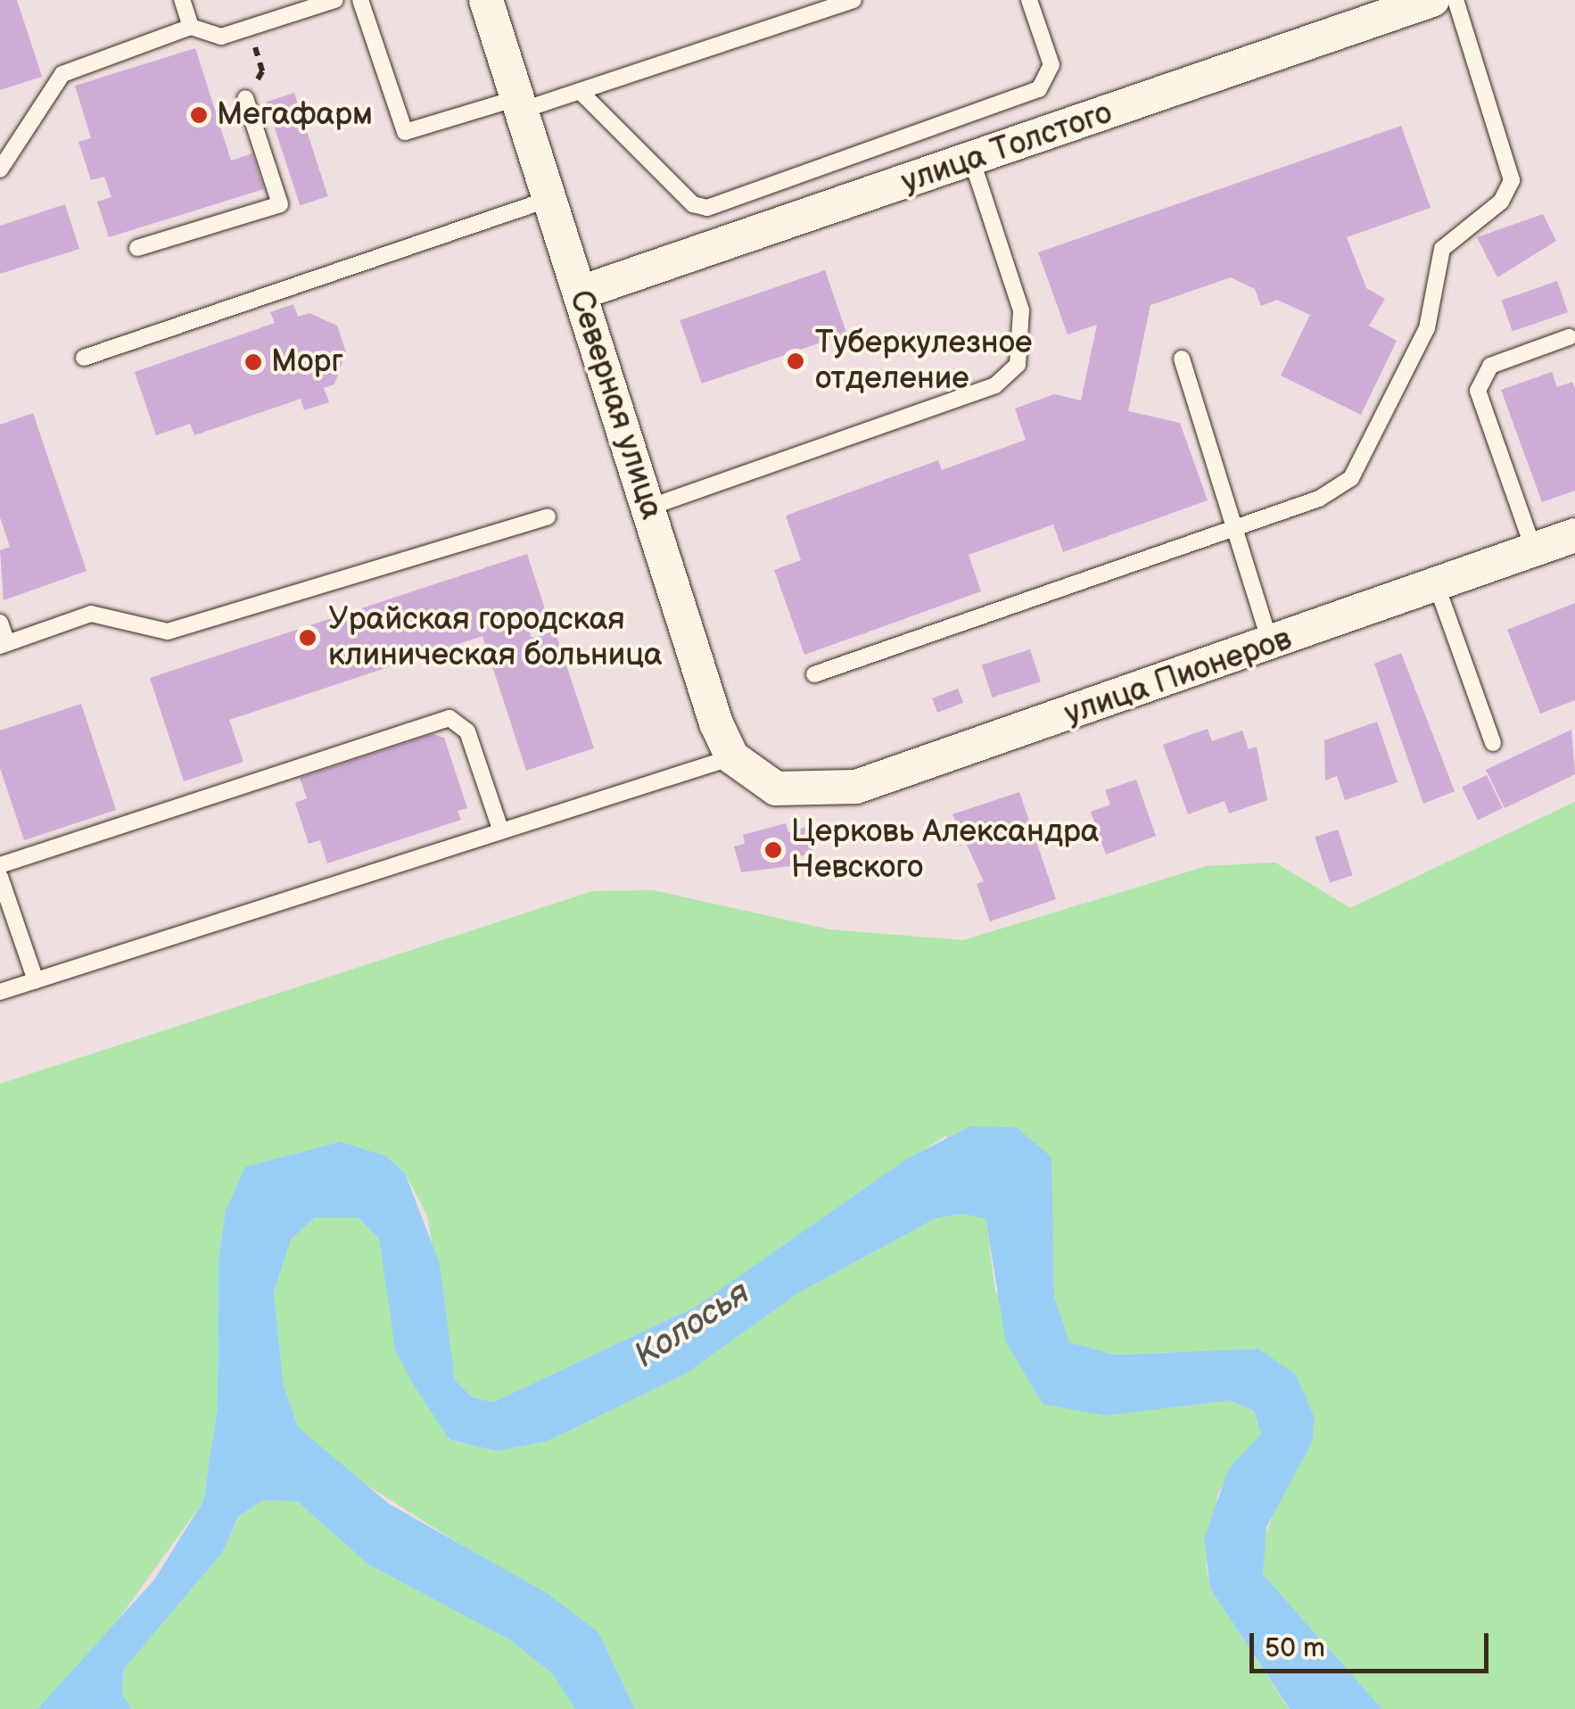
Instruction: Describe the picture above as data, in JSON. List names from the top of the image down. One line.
{"streets":{"street":["улица Толстого","Северная улица","улица Пионеров"]},"crossings":[["улица Толстого","Северная улица"],["Северная улица","улица Пионеров"]],"water":["Колосья"],"places":["Мегафарм","Туберкулезное отделение","Морг","Урайская городская клиническая больница","Церковь Александра Невского"],"scale_bar":"50 m"}
